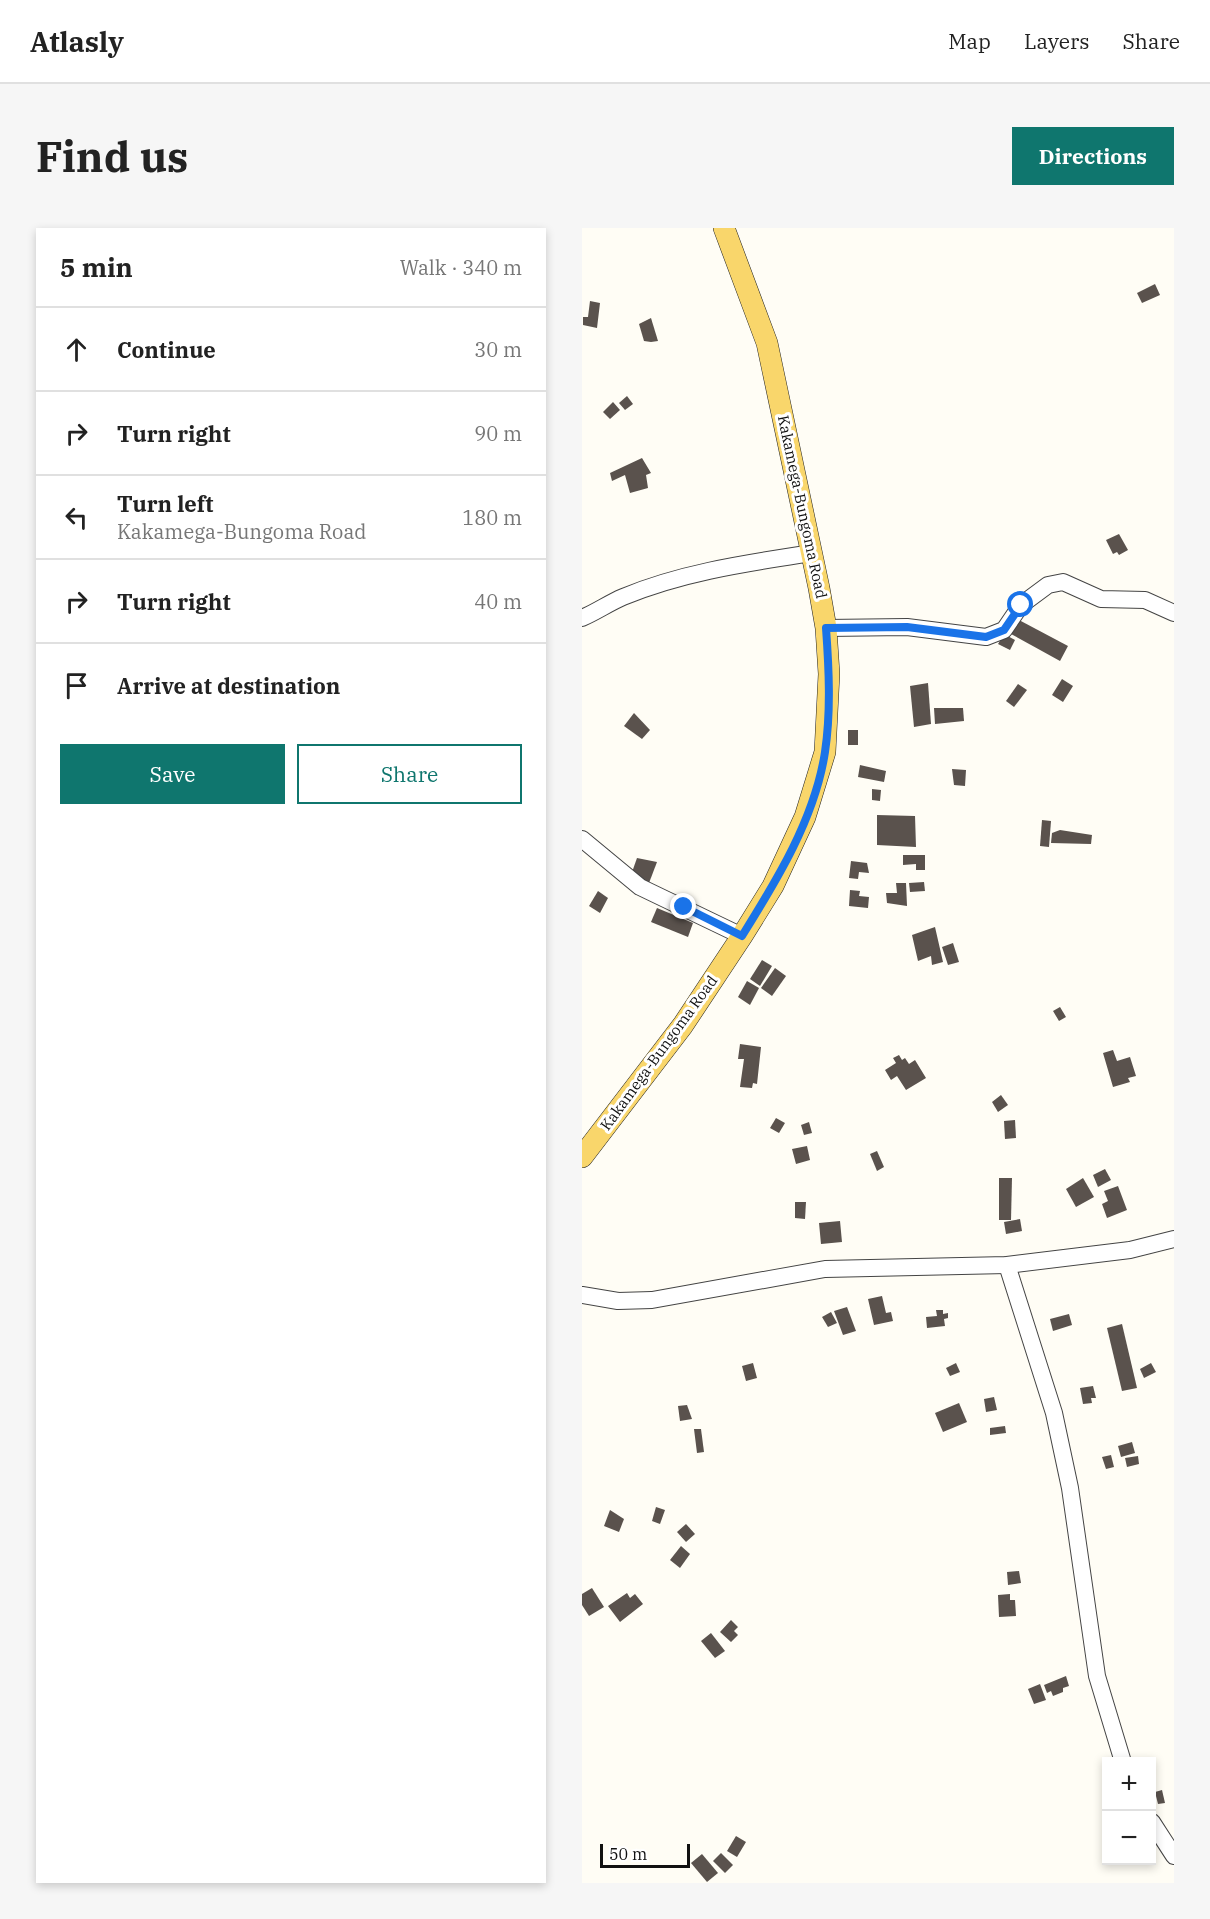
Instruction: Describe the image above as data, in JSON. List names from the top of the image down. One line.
{"streets":{"main road":["Kakamega-Bungoma Road"]},"scale_bar":"50 m","page":{"header":"Atlasly","nav":["Map","Layers","Share"],"buttons":["Directions",["Save","Share"]],"title":"Find us","heading":["5 min","Walk · 340 m"],"list":[["Continue","30 m"],["Turn right","90 m"],["Turn left","Kakamega-Bungoma Road","180 m"],["Turn right","40 m"],"Arrive at destination"],"map_buttons":["+","−"],"scale":"50 m"}}
